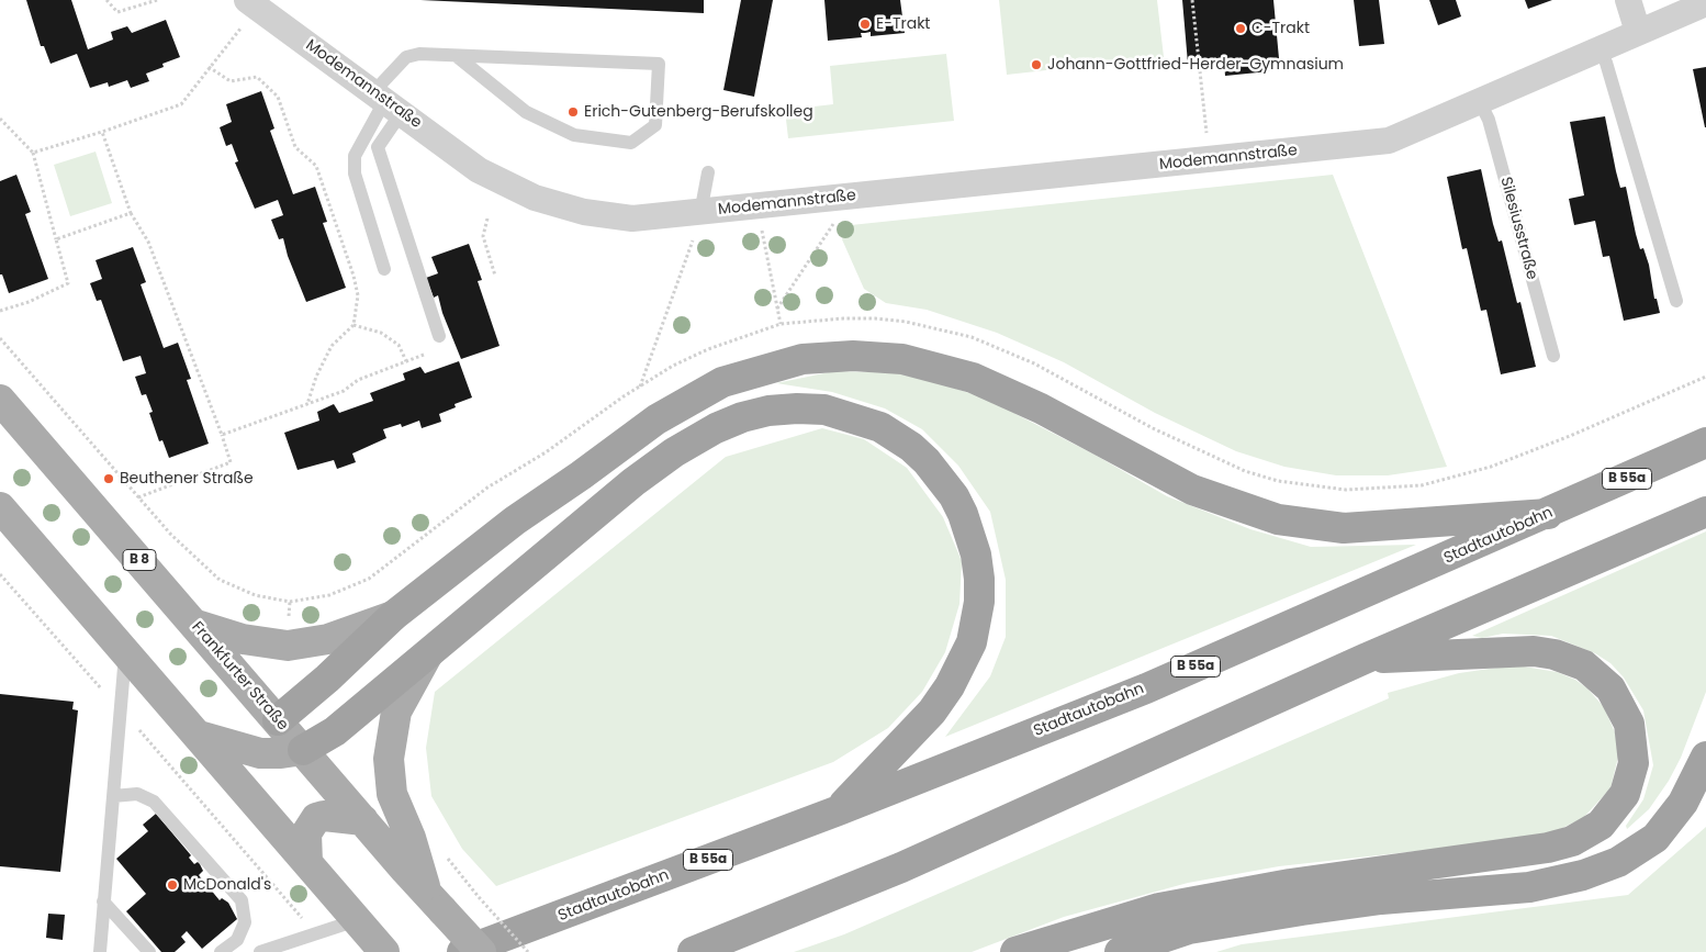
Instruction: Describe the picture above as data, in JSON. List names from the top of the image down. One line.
{"streets":{"highway":["B 55a","Stadtautobahn"],"main road":["B 8","Frankfurter Straße"],"street":["Modemannstraße"],"lane":["Silesiusstraße"]},"crossings":[["Modemannstraße","Silesiusstraße"]],"places":["E-Trakt","C-Trakt","Johann-Gottfried-Herder-Gymnasium","Erich-Gutenberg-Berufskolleg","Beuthener Straße","McDonald's"]}
